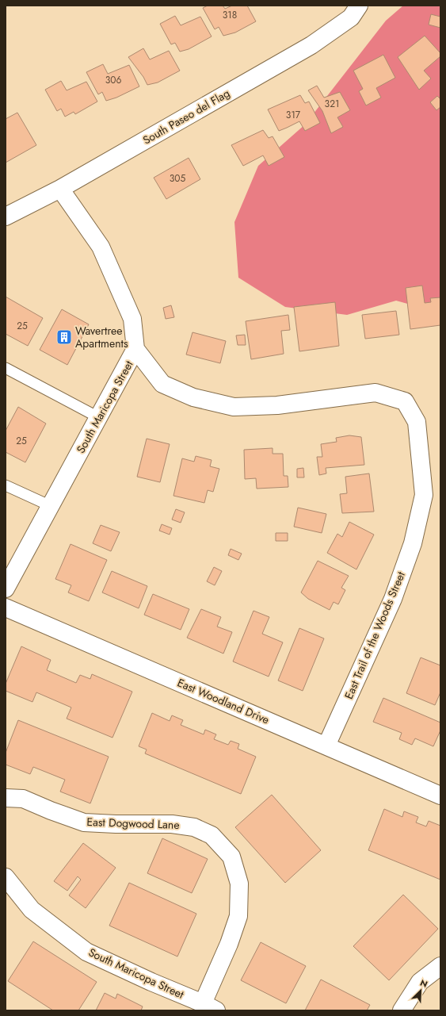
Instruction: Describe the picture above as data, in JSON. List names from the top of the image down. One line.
{"streets":{"street":["South Paseo del Flag","South Maricopa Street","East Trail of the Woods Street","East Woodland Drive","East Dogwood Lane"]},"crossings":[["South Paseo del Flag","South Maricopa Street"],["South Maricopa Street","East Trail of the Woods Street"],["South Maricopa Street","East Dogwood Lane"],["East Trail of the Woods Street","East Woodland Drive"]],"places":{"building":["Wavertree Apartments"]},"house_numbers":["318","306","321","317","305","25","25"],"north":"top right"}
